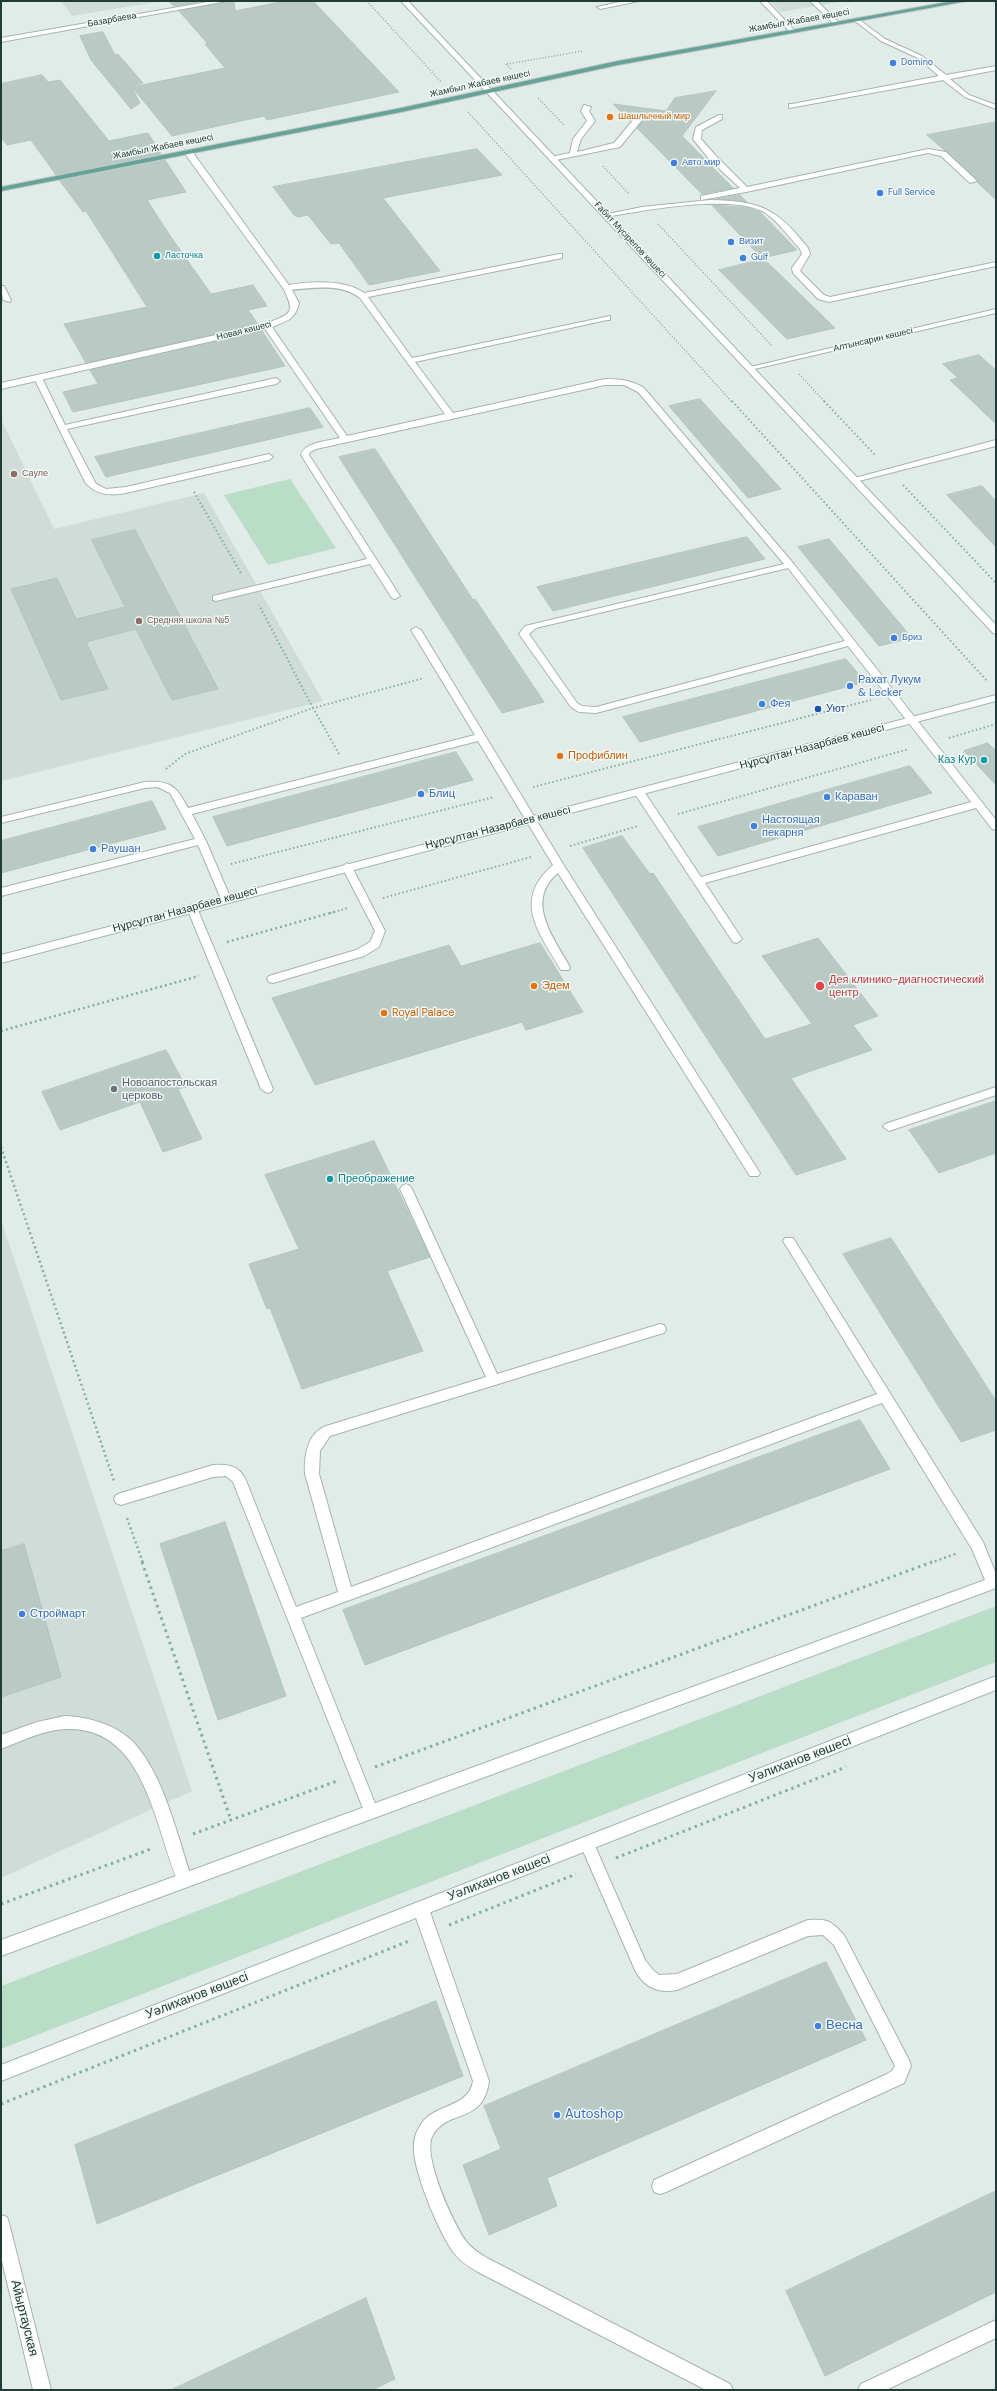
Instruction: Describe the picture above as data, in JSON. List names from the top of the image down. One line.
{"streets":{"main road":["Базарбаева","Жамбыл Жабаев көшесі","Ғабит Мүсірепов көшесі","Новая көшесі","Алтынсарин көшесі","Нұрсұлтан Назарбаев көшесі","Уәлиханов көшесі","Айыртауская"]},"crossings":[["Жамбыл Жабаев көшесі","Ғабит Мүсірепов көшесі"],["Жамбыл Жабаев көшесі","Новая көшесі"],["Ғабит Мүсірепов көшесі","Алтынсарин көшесі"]],"places":["Domino","Шашлычный мир","Авто мир","Full Service","Визит","Ласточка","Gulf","Сауле","Средняя школа №5","Бриз","Рахат Лукум & Lecker","Фея","Уют","Профиблин","Каз Кур","Блиц","Караван","Настоящая пекарня","Раушан","Эдем","Дея клинико-диагностический центр","Royal Palace","Новоапостольская церковь","Преображение","Строймарт","Весна","Autoshop"]}
